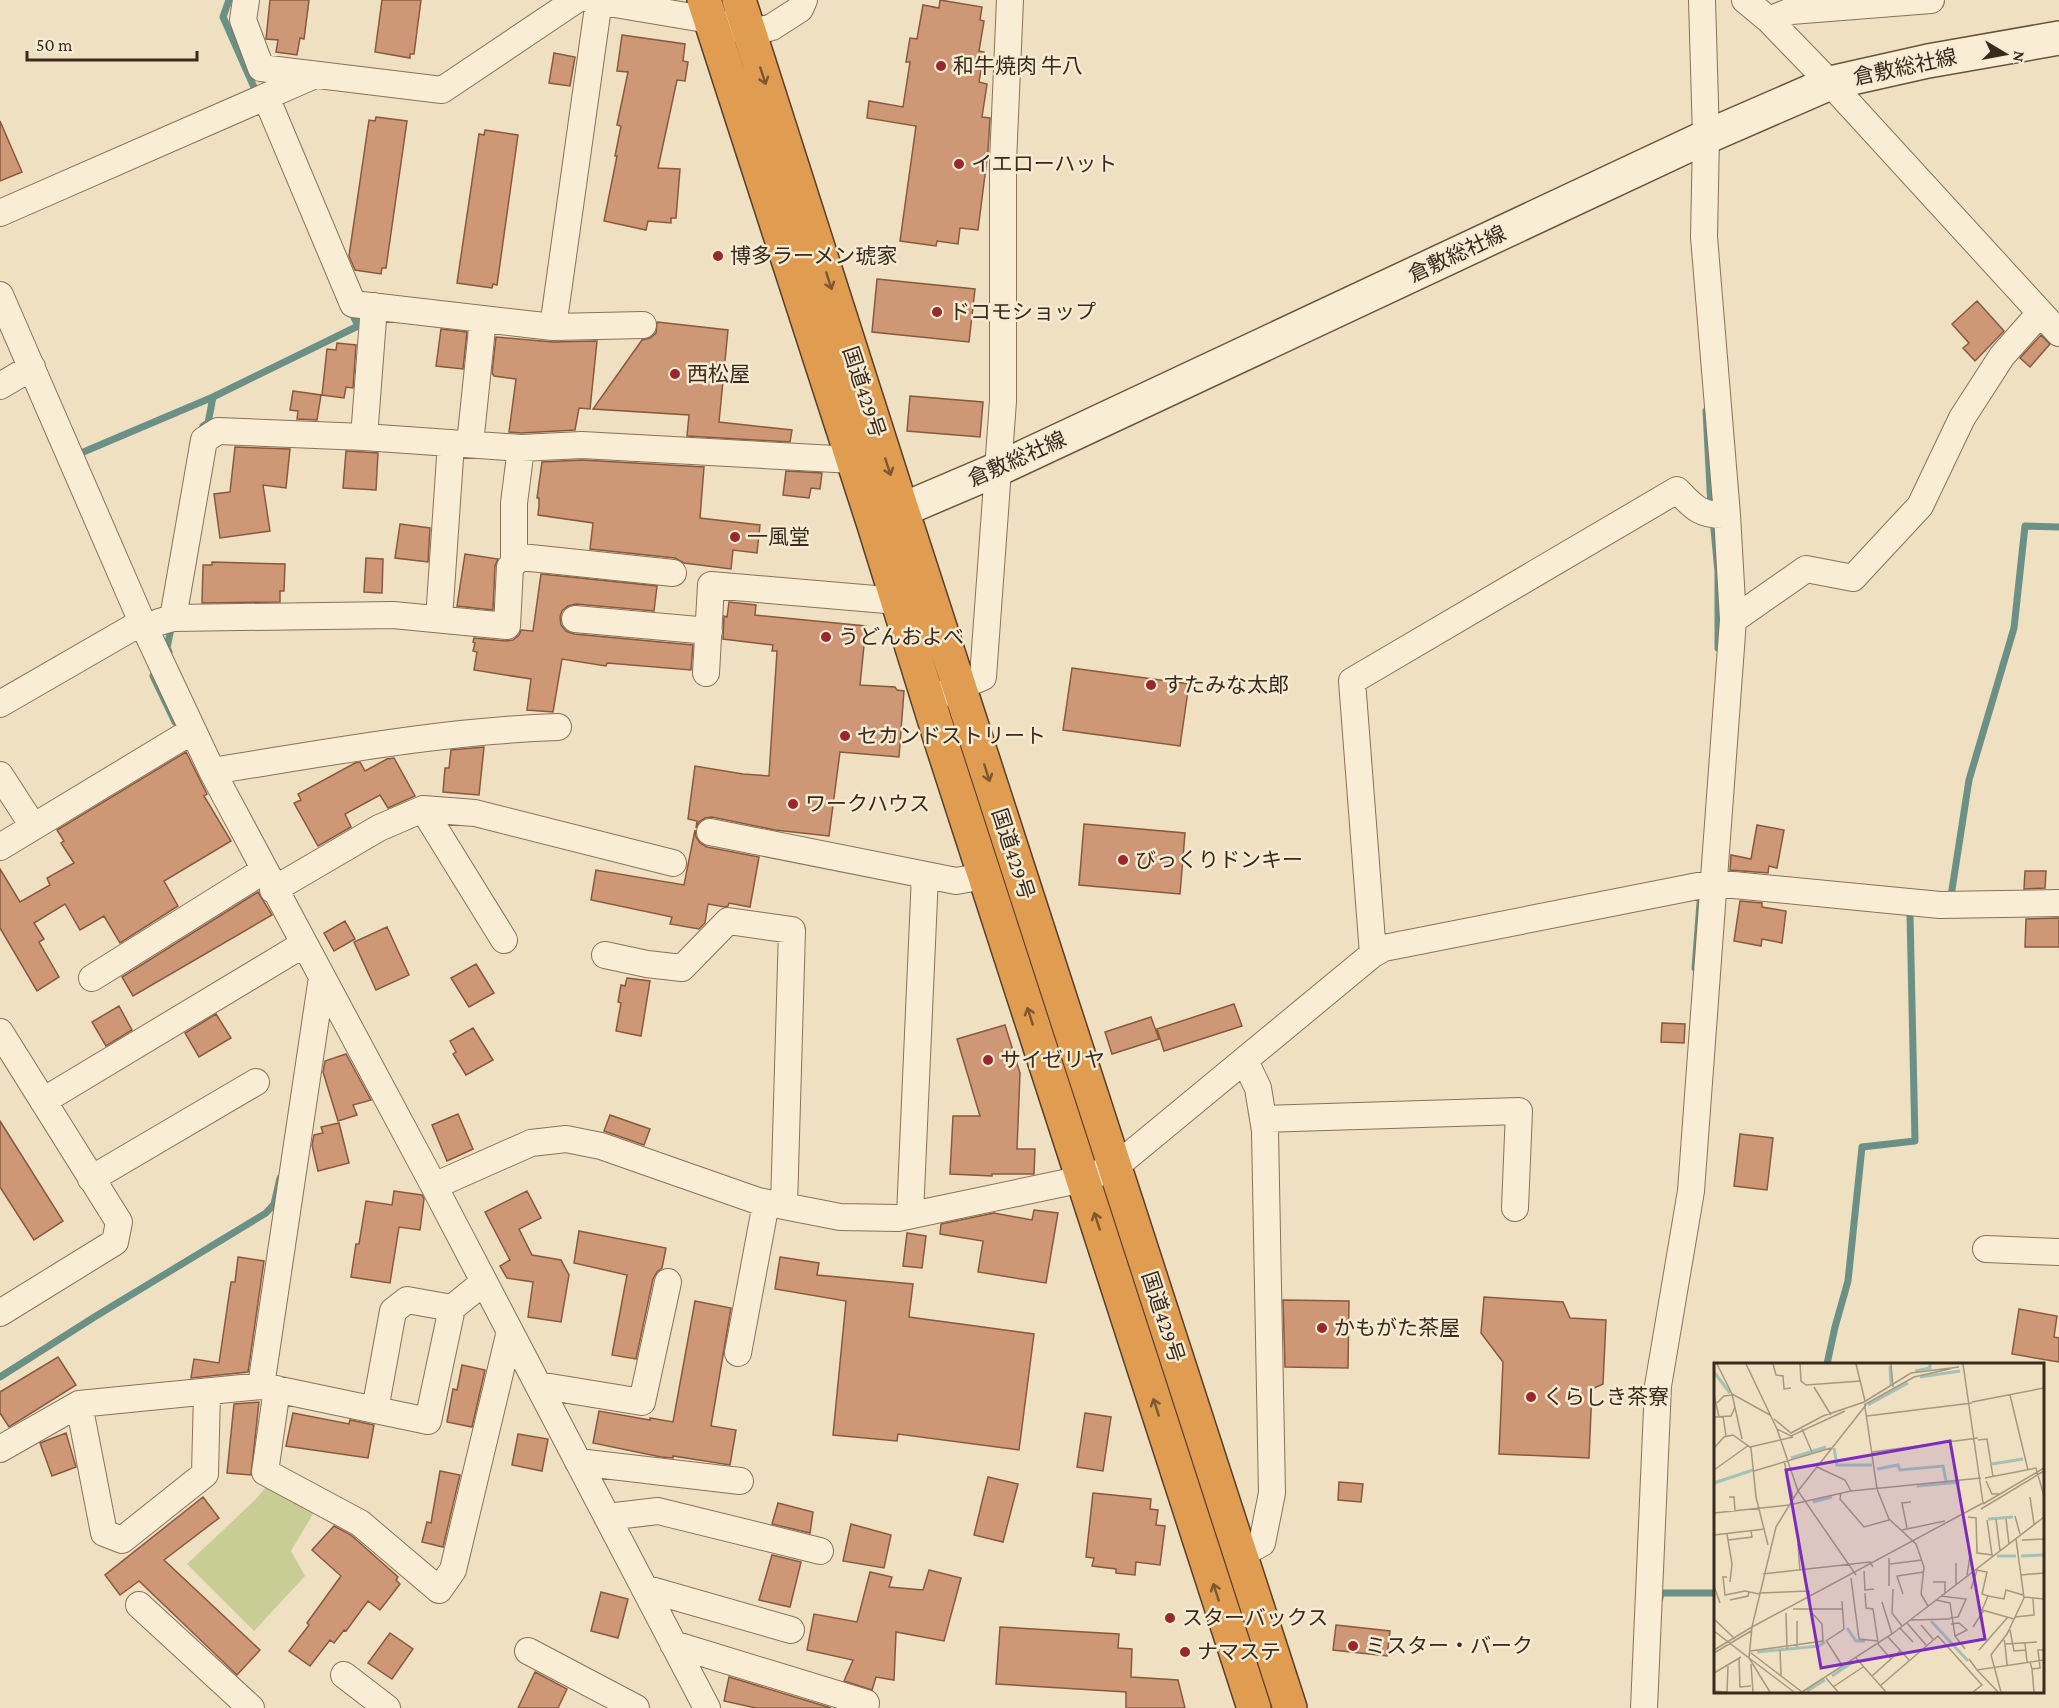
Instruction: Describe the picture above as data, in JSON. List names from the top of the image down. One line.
{"streets":{"highway":["国道429号"],"main road":["倉敷総社線"]},"crossings":[["倉敷総社線","国道429号"]],"places":["和牛焼肉 牛八","イエローハット","博多ラーメン琥家","ドコモショップ","西松屋","一風堂","うどんおよべ","すたみな太郎","セカンドストリート","ワークハウス","びっくりドンキー","サイゼリヤ","かもがた茶屋","くらしき茶寮","スターバックス","ミスター・バーク","ナマステ"],"scale_bar":"50 m","north":"right"}
